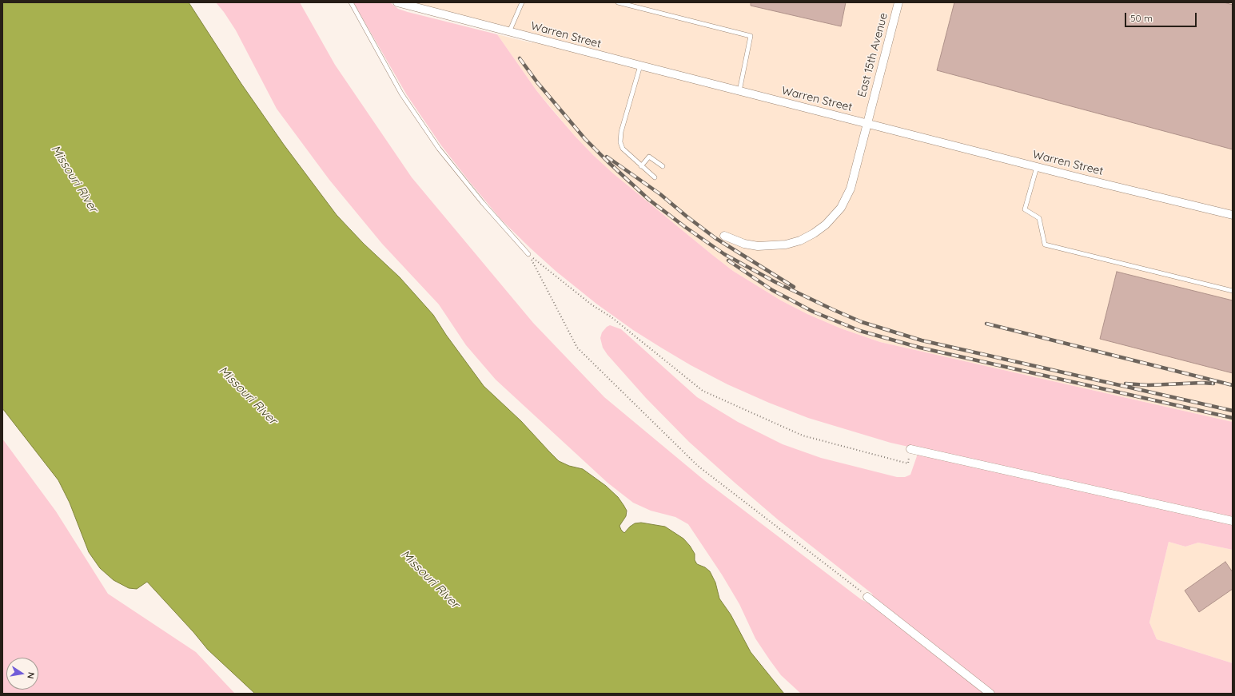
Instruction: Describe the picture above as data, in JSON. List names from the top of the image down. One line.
{"streets":{"street":["Warren Street","East 15th Avenue"]},"crossings":[["Warren Street","East 15th Avenue"]],"water":["Missouri River"],"scale_bar":"50 m","north":"right"}
